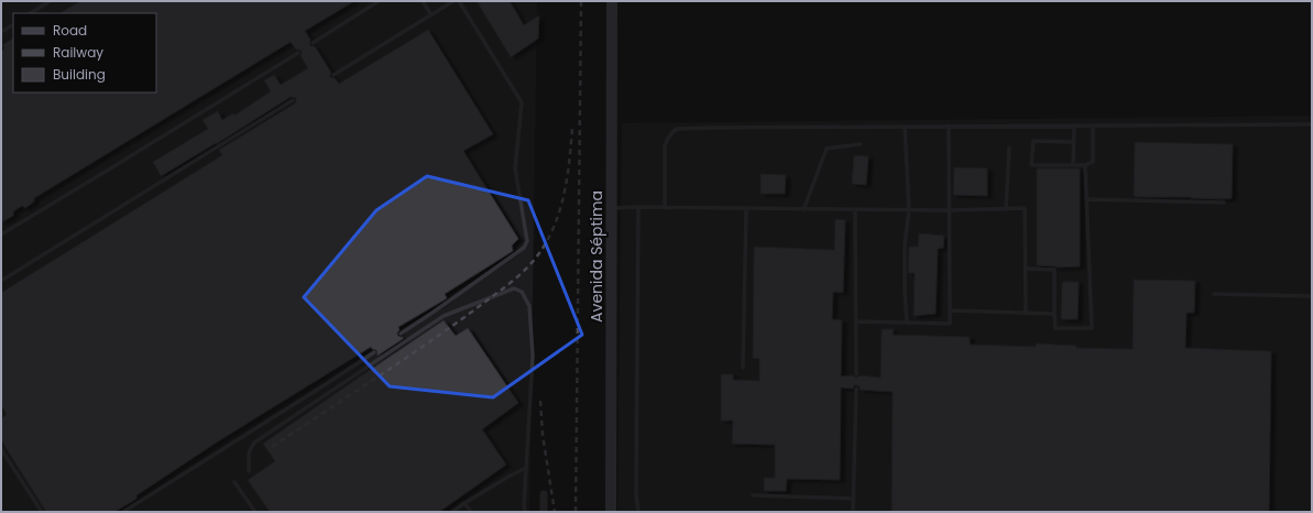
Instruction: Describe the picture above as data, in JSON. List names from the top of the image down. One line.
{"streets":{"street":["Avenida Séptima"]},"legend":["Road","Railway","Building"]}
